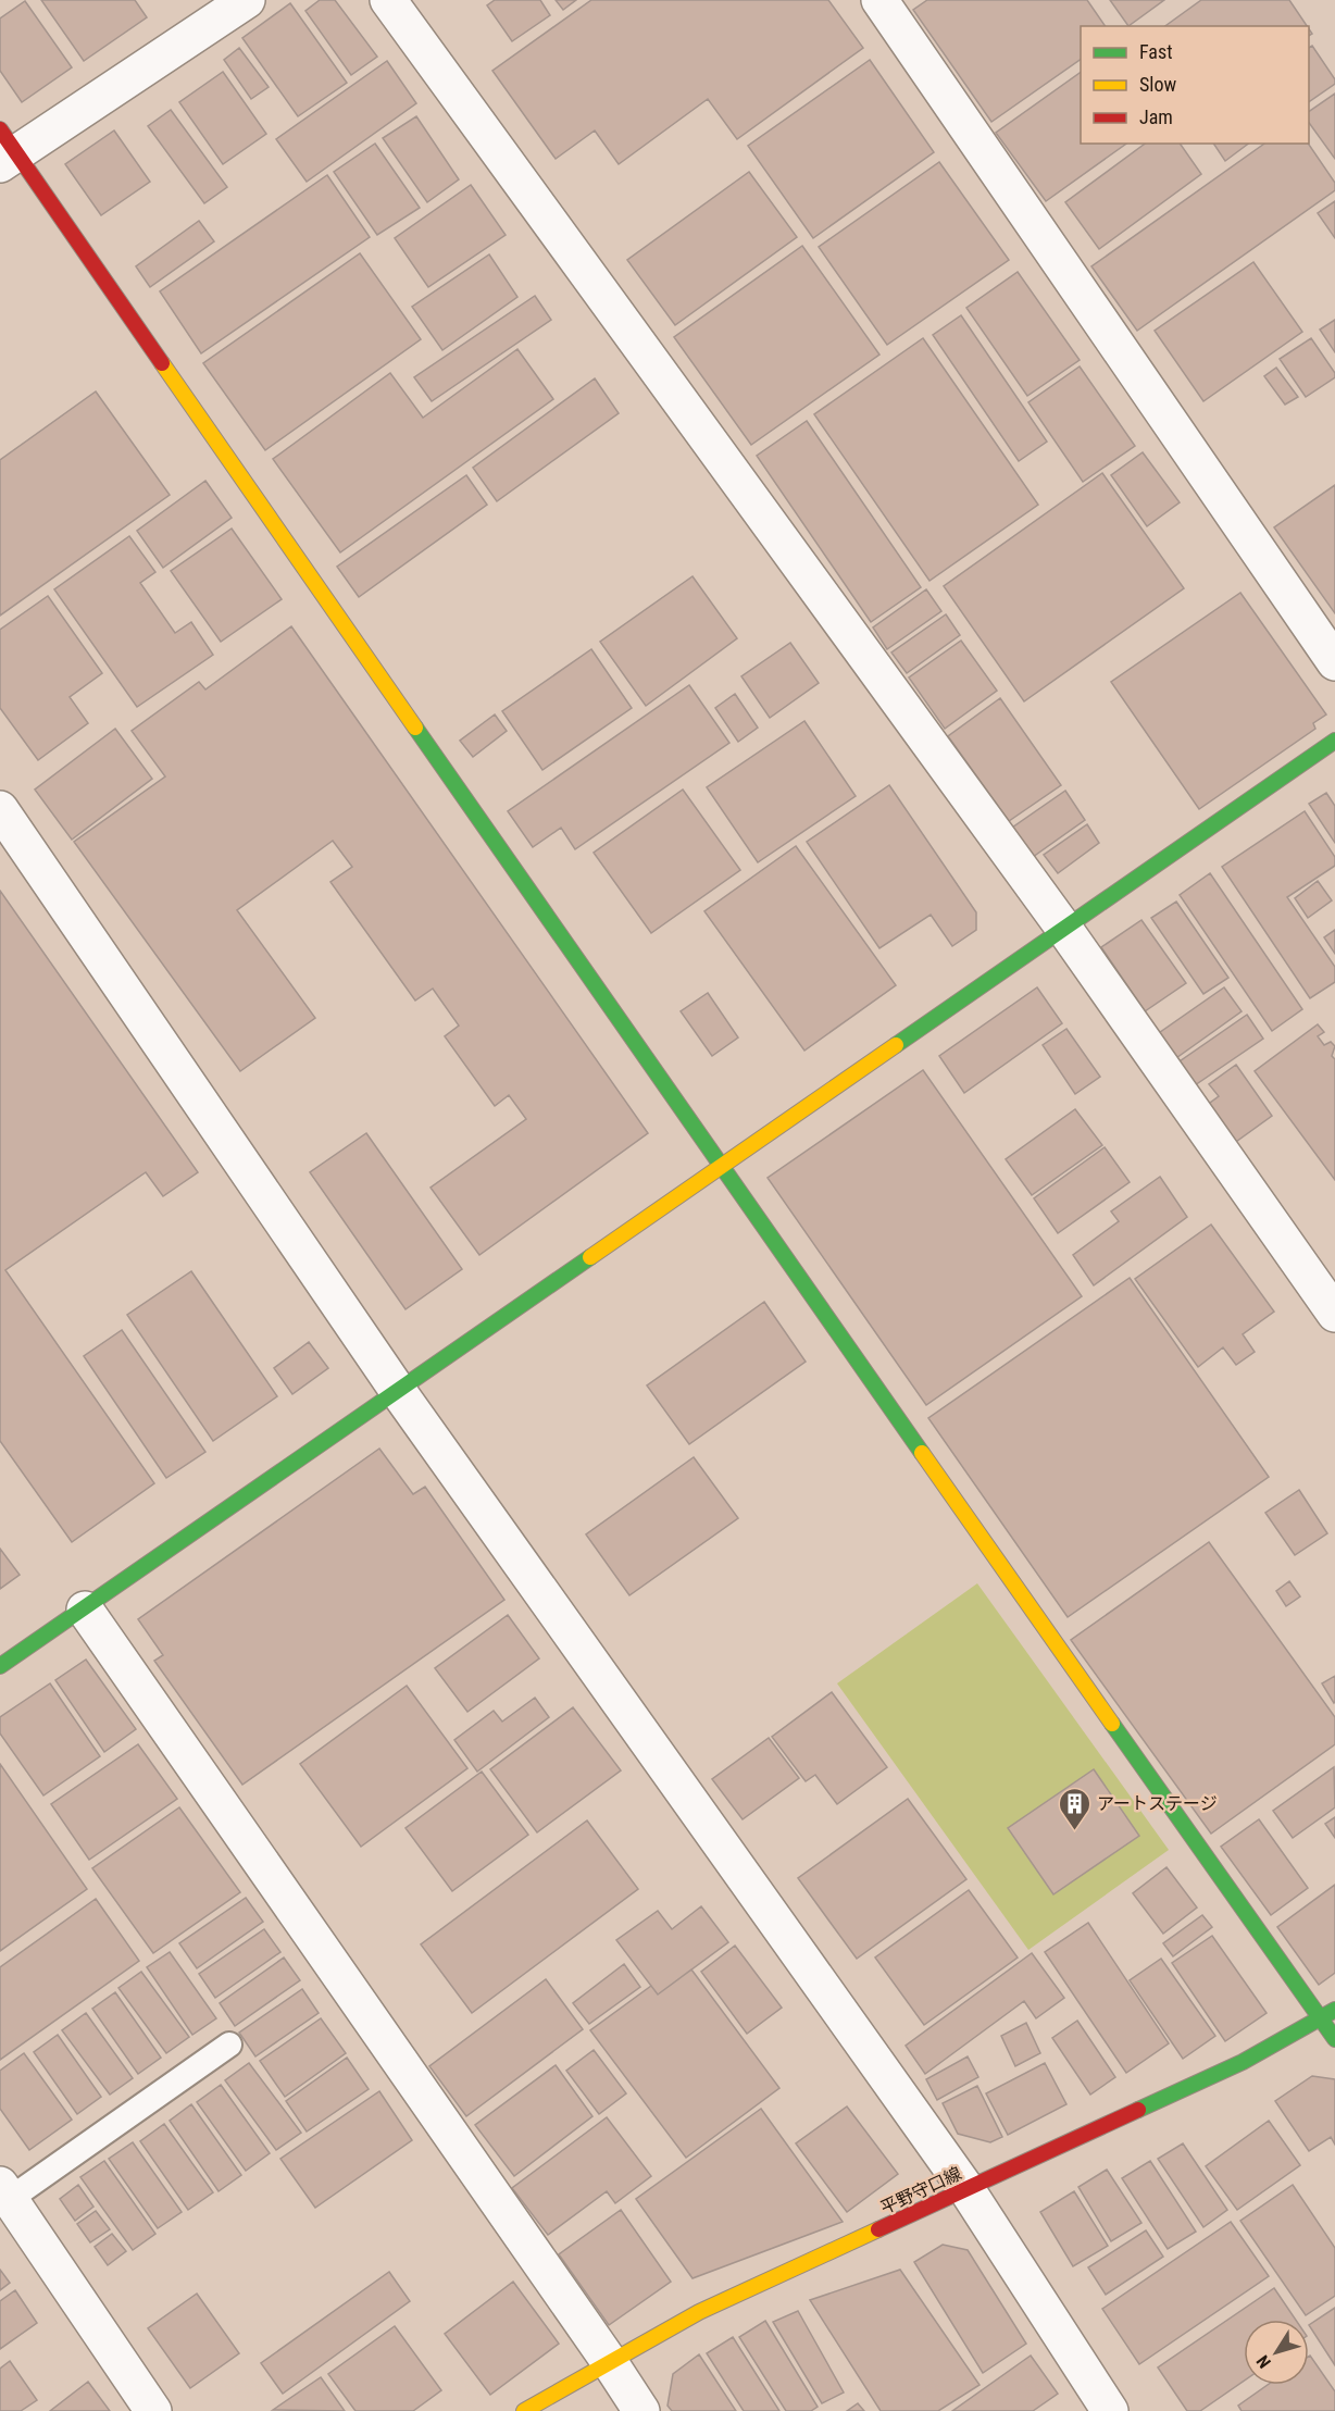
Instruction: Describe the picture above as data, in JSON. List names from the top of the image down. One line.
{"streets":{"street":["平野守口線"]},"places":{"building":["アートステージ"]},"legend":["Fast","Slow","Jam"],"north":"bottom left"}
